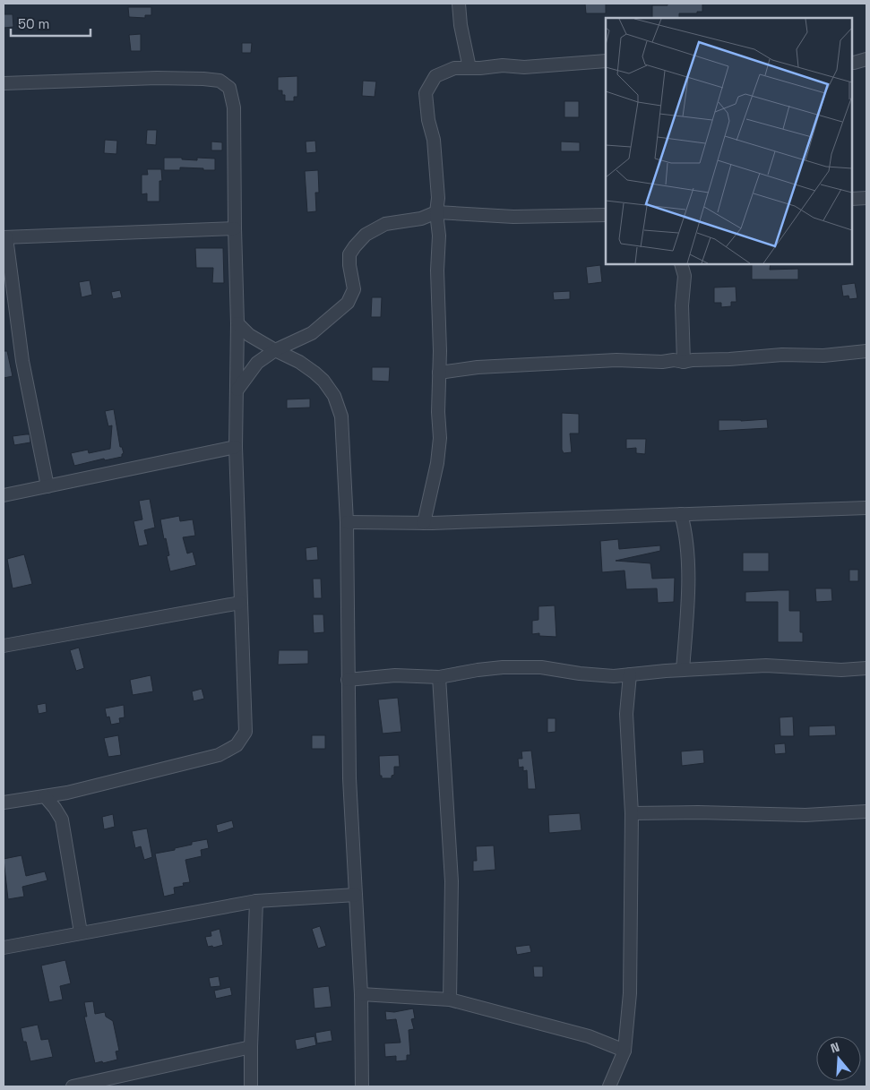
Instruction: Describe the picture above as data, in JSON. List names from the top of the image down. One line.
{"scale_bar":"50 m","north":"top"}
